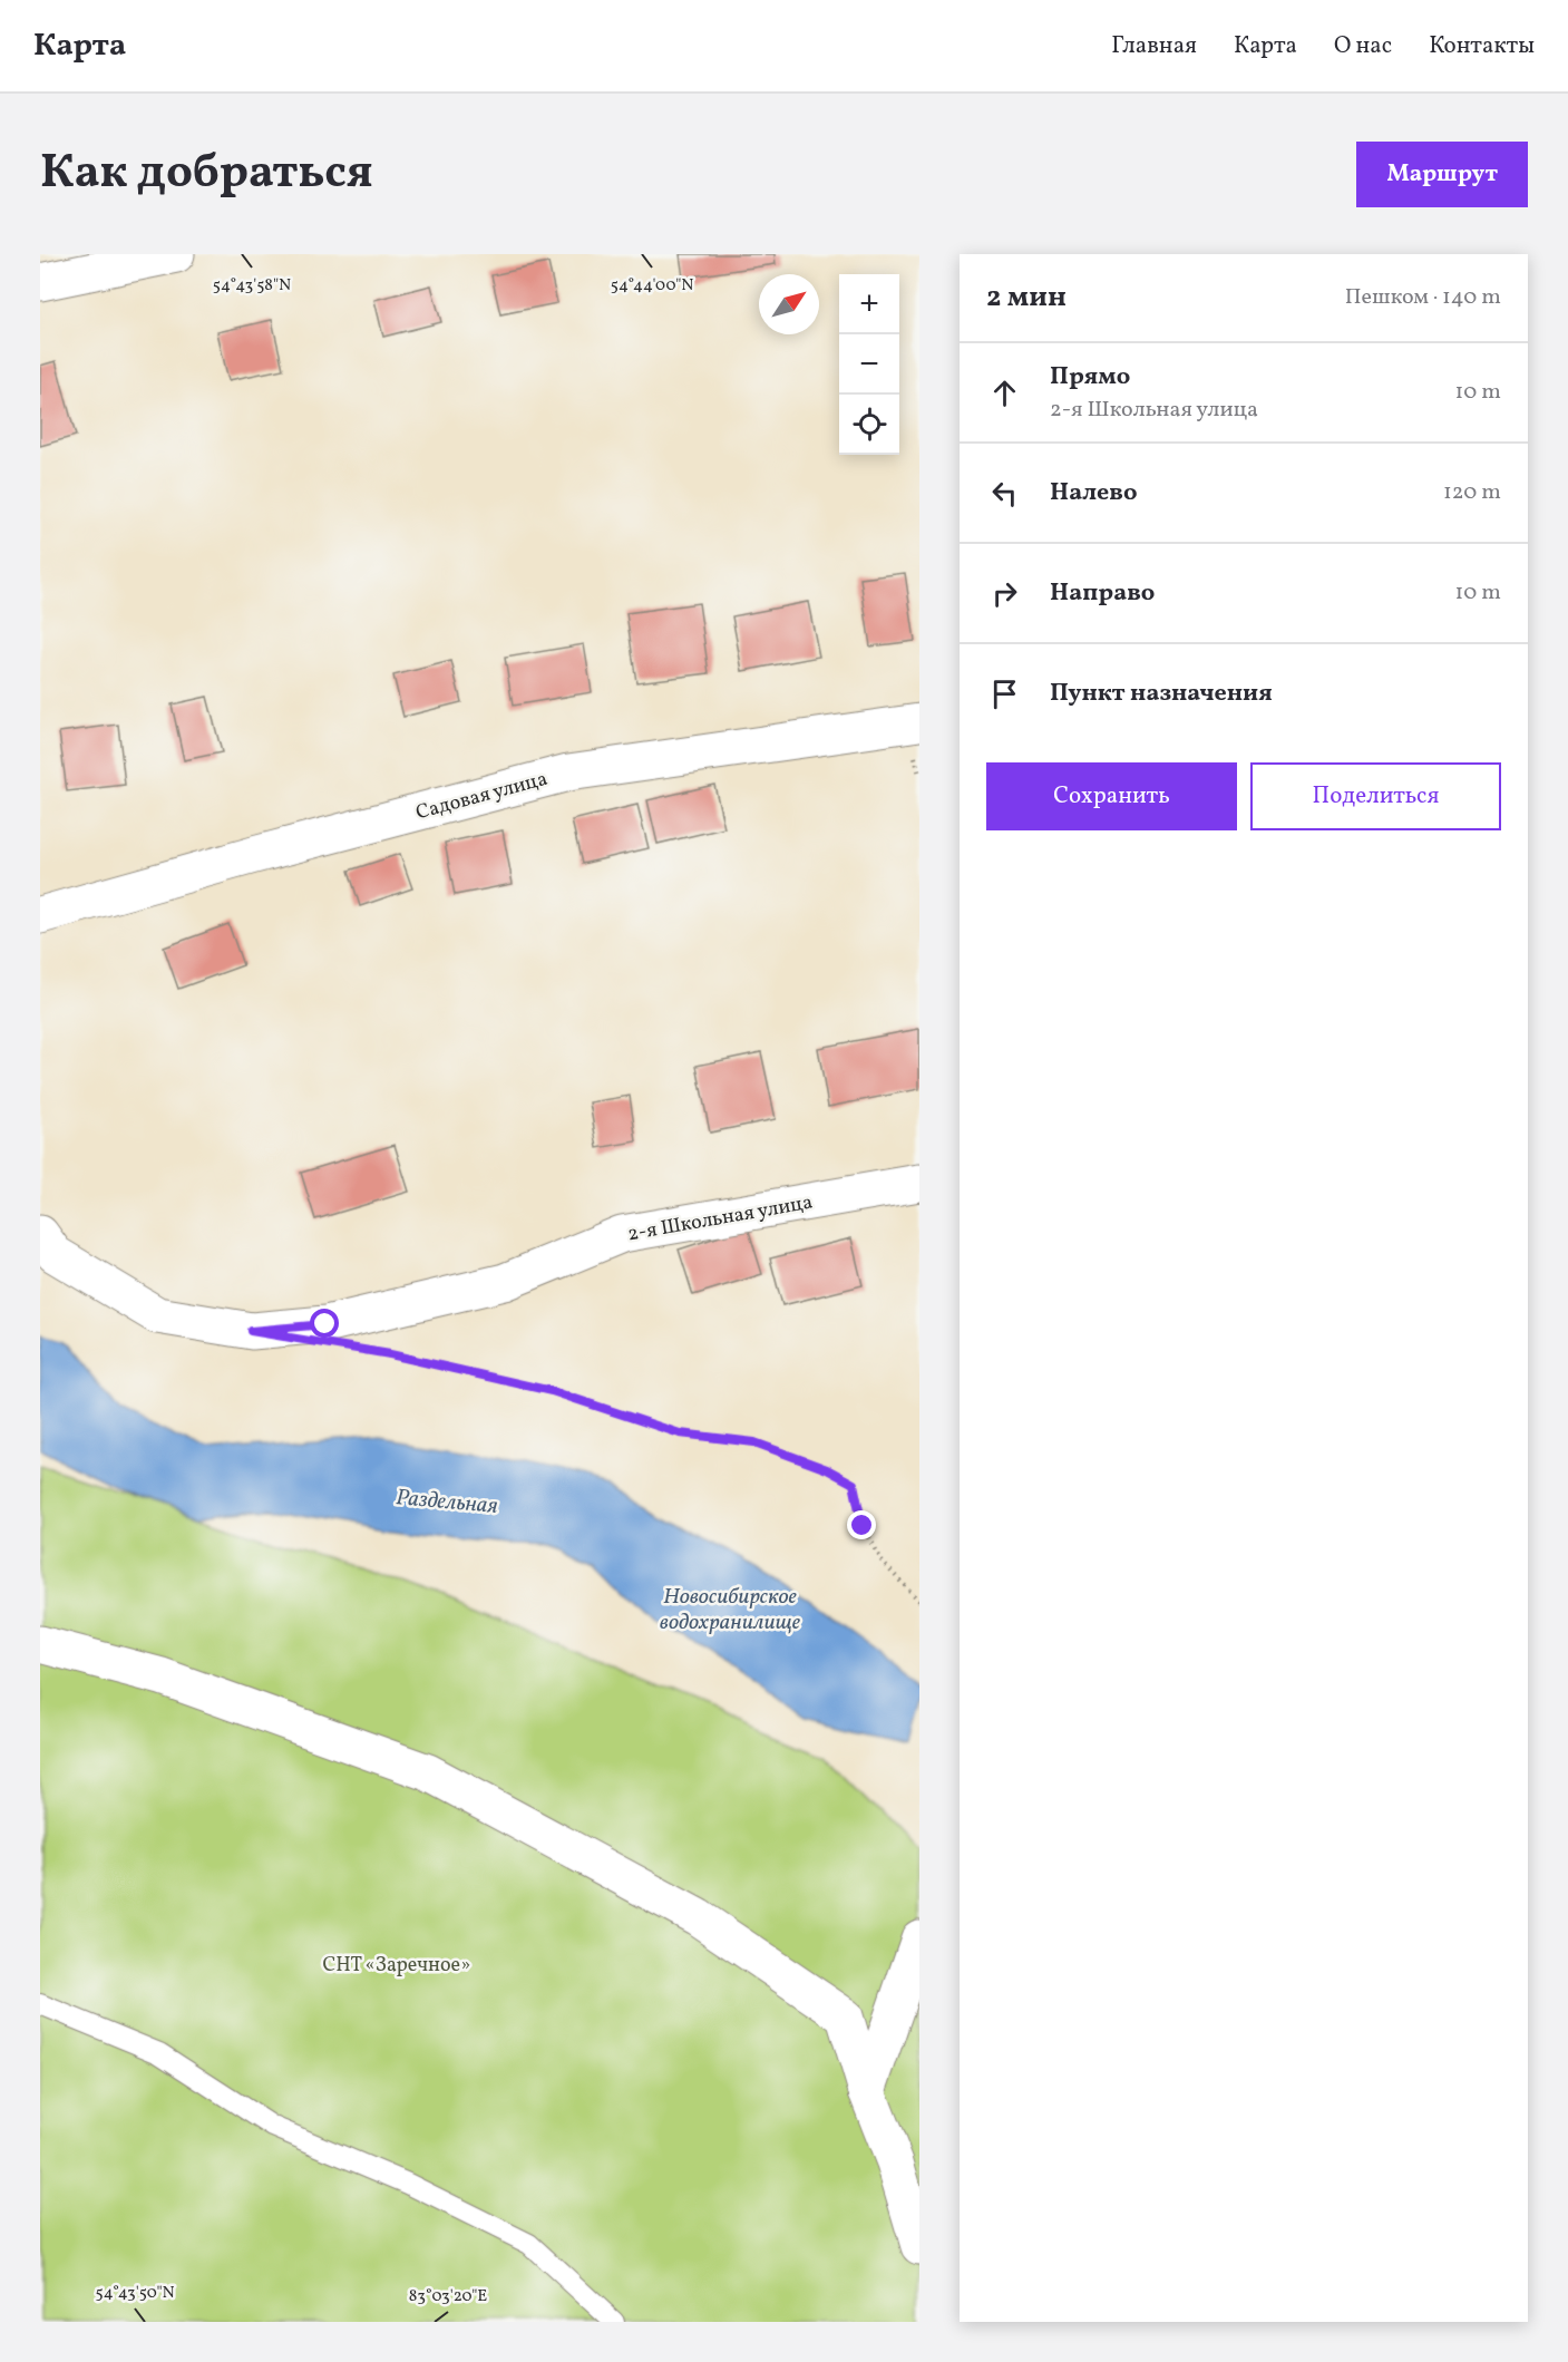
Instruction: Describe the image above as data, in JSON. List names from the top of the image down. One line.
{"streets":{"street":["Садовая улица","2-я Школьная улица"]},"water":["Раздельная","Новосибирское водохранилище"],"parks":["СНТ «Заречное»"],"north":"top right","page":{"header":"Карта","nav":["Главная","Карта","О нас","Контакты"],"title":"Как добраться","buttons":["Маршрут",["Сохранить","Поделиться"]],"heading":["2 мин","Пешком · 140 m"],"map_buttons":["+","−"],"list":[["Прямо","2-я Школьная улица","10 m"],["Налево","120 m"],["Направо","10 m"],"Пункт назначения"]},"coordinates":["54°43'58\"N","54°44'00\"N","54°43'50\"N","83°03'20\"E"]}
